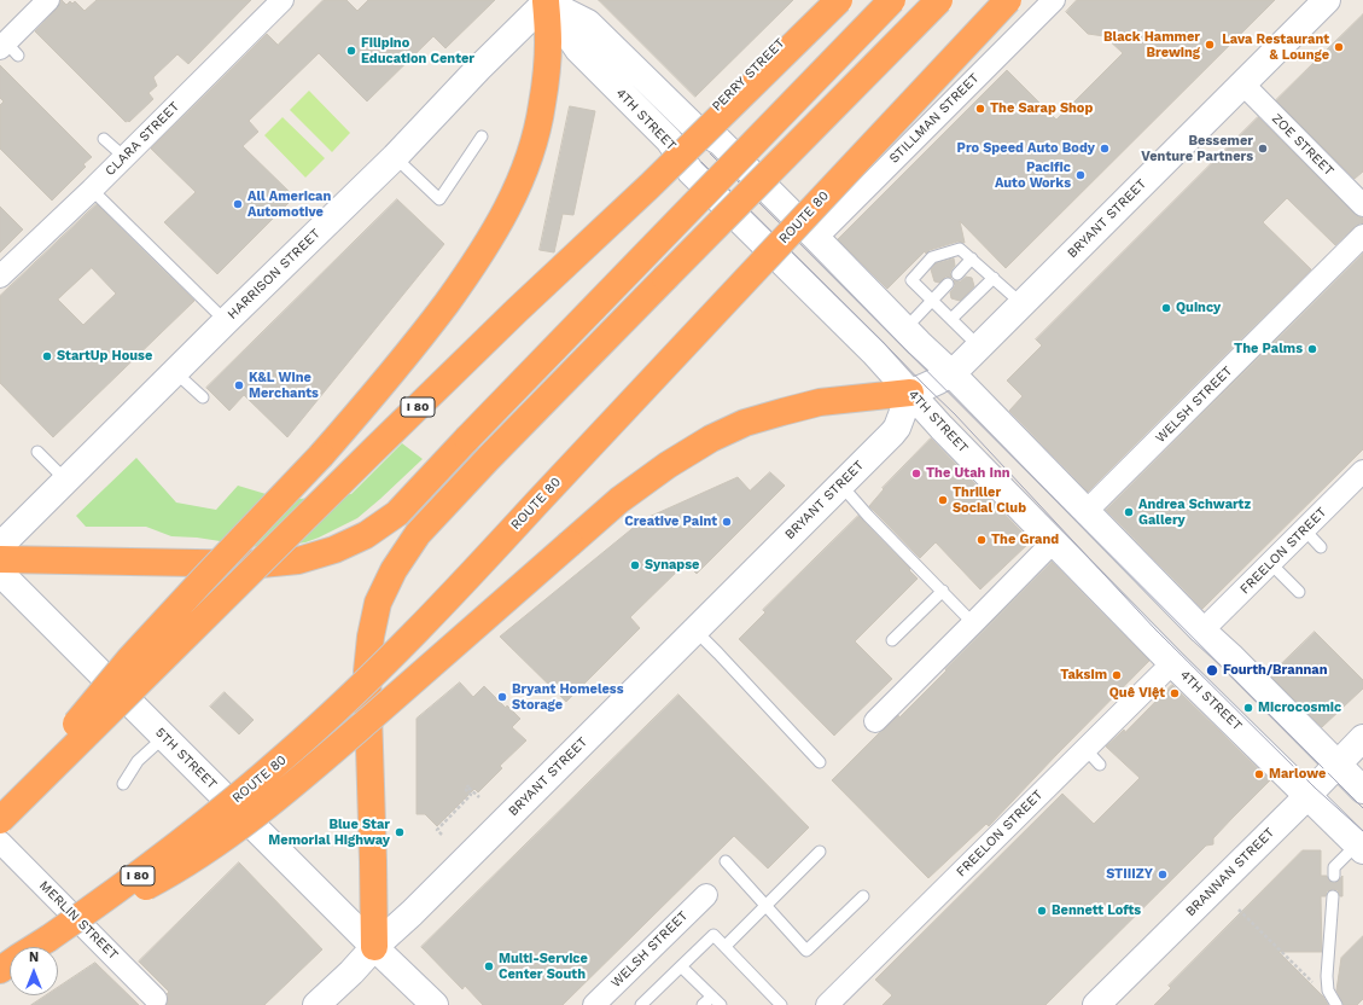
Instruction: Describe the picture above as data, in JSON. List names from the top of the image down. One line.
{"streets":{"highway":["ROUTE 80","I 80"],"main road":["4TH STREET","BRYANT STREET","HARRISON STREET","5TH STREET","BRANNAN STREET"],"street":["PERRY STREET","STILLMAN STREET","CLARA STREET","ZOE STREET","WELSH STREET","FREELON STREET","MERLIN STREET"]},"crossings":[["PERRY STREET","4TH STREET"],["STILLMAN STREET","4TH STREET"],["4TH STREET","BRYANT STREET"],["4TH STREET","HARRISON STREET"],["4TH STREET","WELSH STREET"],["4TH STREET","FREELON STREET"],["4TH STREET","BRANNAN STREET"],["ZOE STREET","BRYANT STREET"],["BRYANT STREET","5TH STREET"]],"places":["Black Hammer Brewing","Lava Restaurant & Lounge","Filipino Education Center","The Sarap Shop","Pro Speed Auto Body","Bessemer Venture Partners","Pacific Auto Works","All American Automotive","Quincy","The Palms","StartUp House","K&L Wine Merchants","The Utah Inn","Thriller Social Club","Andrea Schwartz Gallery","Creative Paint","The Grand","Synapse","Fourth/Brannan","Taksim","Quê Việt","Bryant Homeless Storage","Microcosmic","Marlowe","Blue Star Memorial Highway","STIIIZY","Bennett Lofts","Multi-Service Center South"],"north":"top"}
